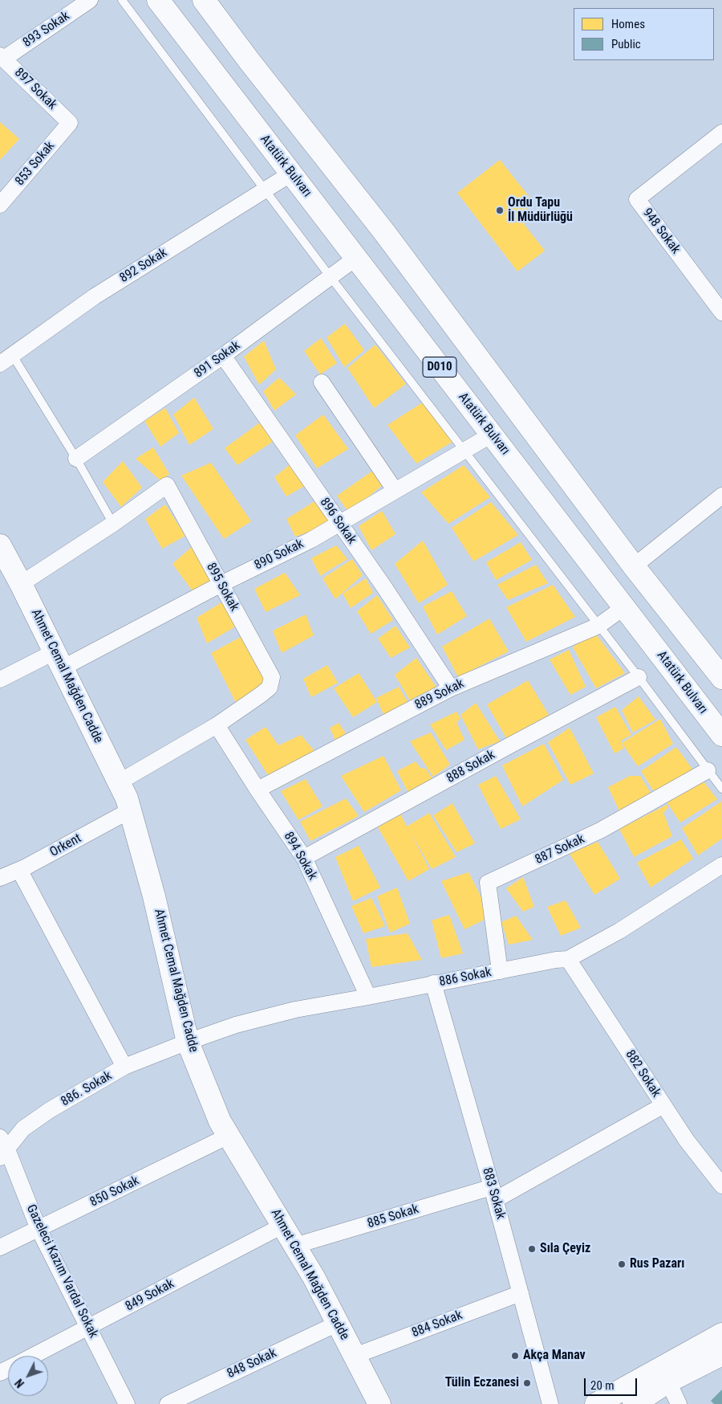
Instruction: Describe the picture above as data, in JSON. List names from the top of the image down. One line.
{"streets":{"main road":["Atatürk Bulvarı","D010","Ahmet Cemal Mağden Cadde"],"street":["893 Sokak","897 Sokak","853 Sokak","948 Sokak","892 Sokak","891 Sokak","896 Sokak","890 Sokak","895 Sokak","889 Sokak","888 Sokak","Orkent","887 Sokak","894 Sokak","886 Sokak","882 Sokak","886. Sokak","850 Sokak","883 Sokak","885 Sokak","Gazeleci Kazım Vardal Sokak","849 Sokak","884 Sokak","848 Sokak"]},"crossings":[["893 Sokak","897 Sokak"],["897 Sokak","853 Sokak"],["Atatürk Bulvarı","892 Sokak"],["Atatürk Bulvarı","891 Sokak"],["Atatürk Bulvarı","890 Sokak"],["Atatürk Bulvarı","889 Sokak"],["891 Sokak","896 Sokak"],["896 Sokak","890 Sokak"],["896 Sokak","889 Sokak"],["890 Sokak","895 Sokak"],["890 Sokak","Ahmet Cemal Mağden Cadde"],["895 Sokak","Ahmet Cemal Mağden Cadde"],["895 Sokak","894 Sokak"],["Ahmet Cemal Mağden Cadde","Orkent"],["Ahmet Cemal Mağden Cadde","886 Sokak"],["Ahmet Cemal Mağden Cadde","886. Sokak"],["Ahmet Cemal Mağden Cadde","850 Sokak"],["Ahmet Cemal Mağden Cadde","885 Sokak"],["Ahmet Cemal Mağden Cadde","849 Sokak"],["Ahmet Cemal Mağden Cadde","884 Sokak"],["Ahmet Cemal Mağden Cadde","848 Sokak"],["889 Sokak","894 Sokak"],["888 Sokak","894 Sokak"],["887 Sokak","886 Sokak"],["894 Sokak","886 Sokak"],["886 Sokak","882 Sokak"],["886 Sokak","886. Sokak"],["886 Sokak","883 Sokak"],["882 Sokak","885 Sokak"],["886. Sokak","Gazeleci Kazım Vardal Sokak"],["850 Sokak","Gazeleci Kazım Vardal Sokak"],["883 Sokak","885 Sokak"],["883 Sokak","884 Sokak"],["Gazeleci Kazım Vardal Sokak","849 Sokak"]],"places":["Ordu Tapu İl Müdürlüğü","Sıla Çeyiz","Rus Pazarı","Akça Manav","Tülin Eczanesi"],"legend":["Homes","Public"],"scale_bar":"20 m","north":"bottom left"}
